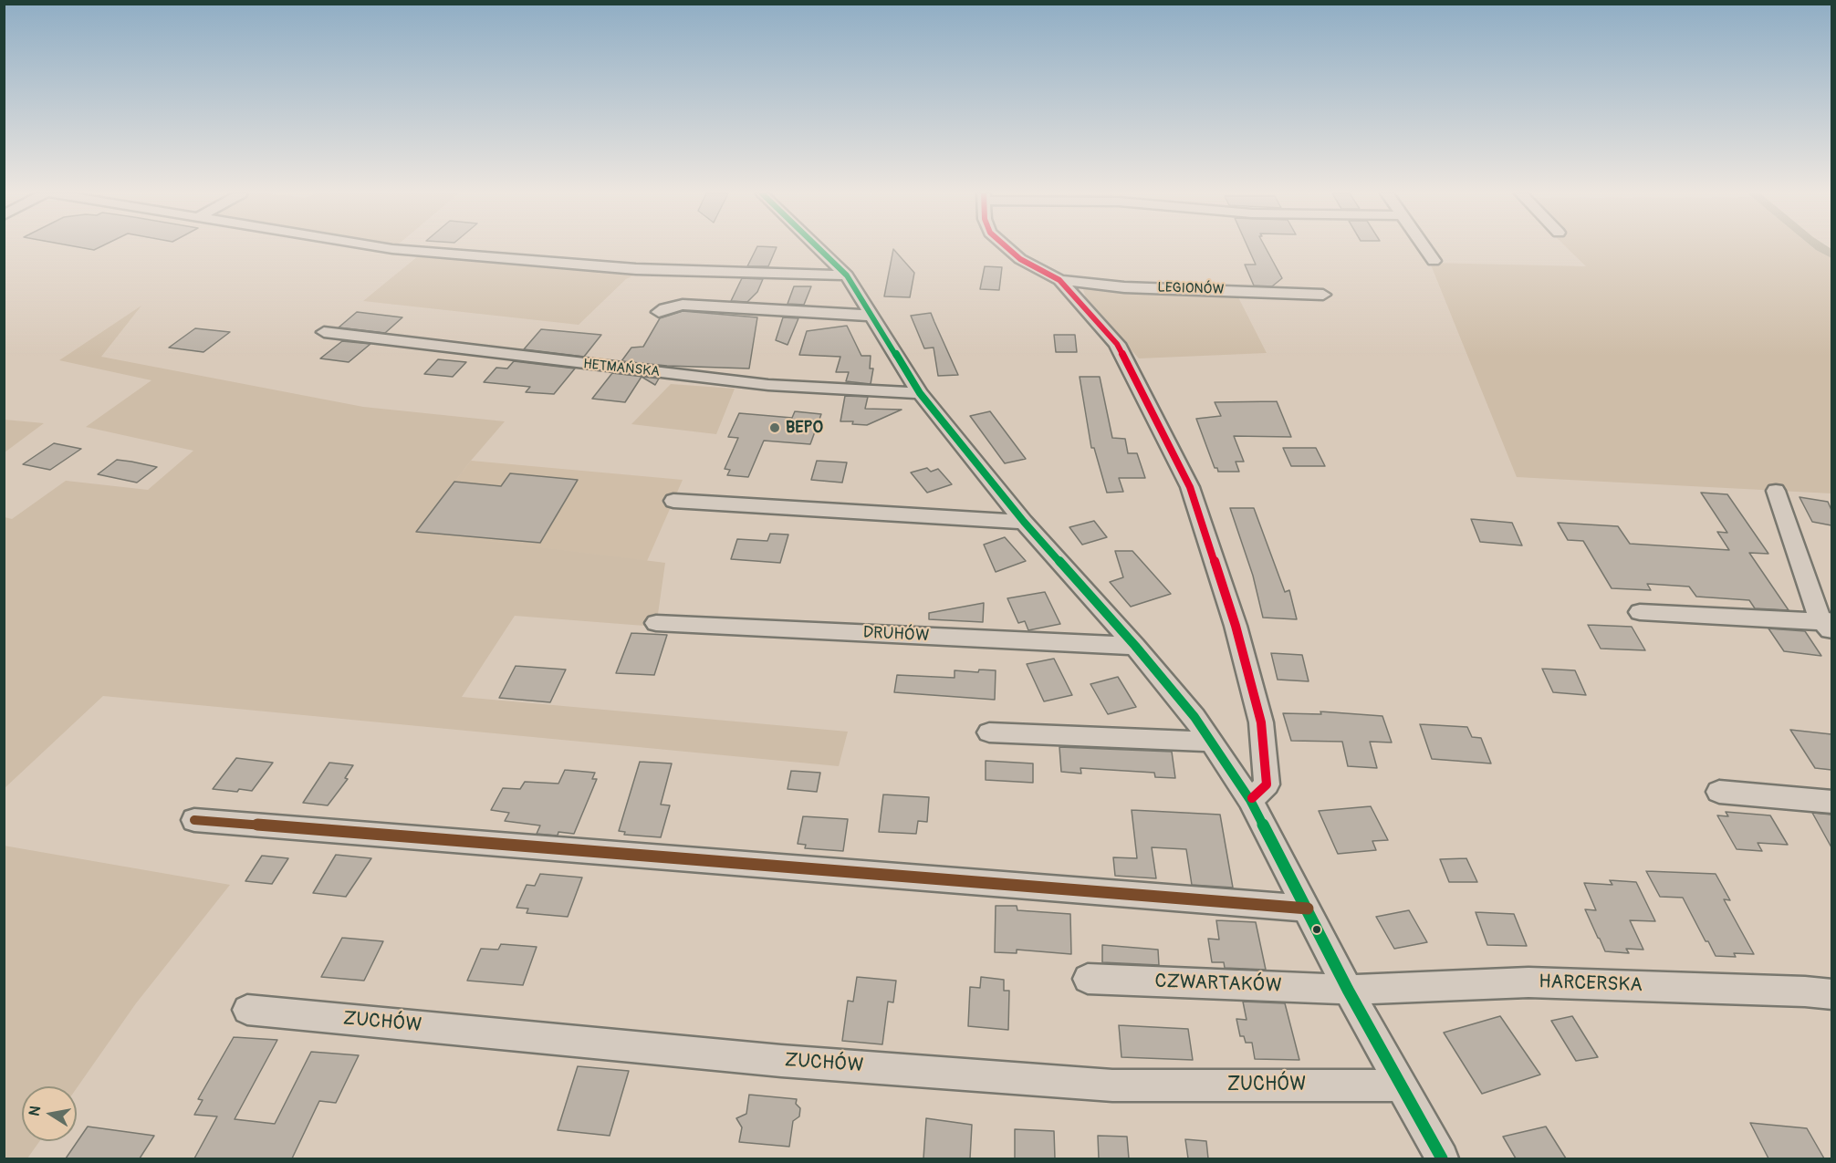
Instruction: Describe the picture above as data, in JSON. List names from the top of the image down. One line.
{"streets":{"street":["LEGIONÓW","HETMAŃSKA","DRUHÓW","CZWARTAKÓW","HARCERSKA","ZUCHÓW"]},"crossings":[["CZWARTAKÓW","HARCERSKA"]],"places":["BEPO"],"north":"left"}
